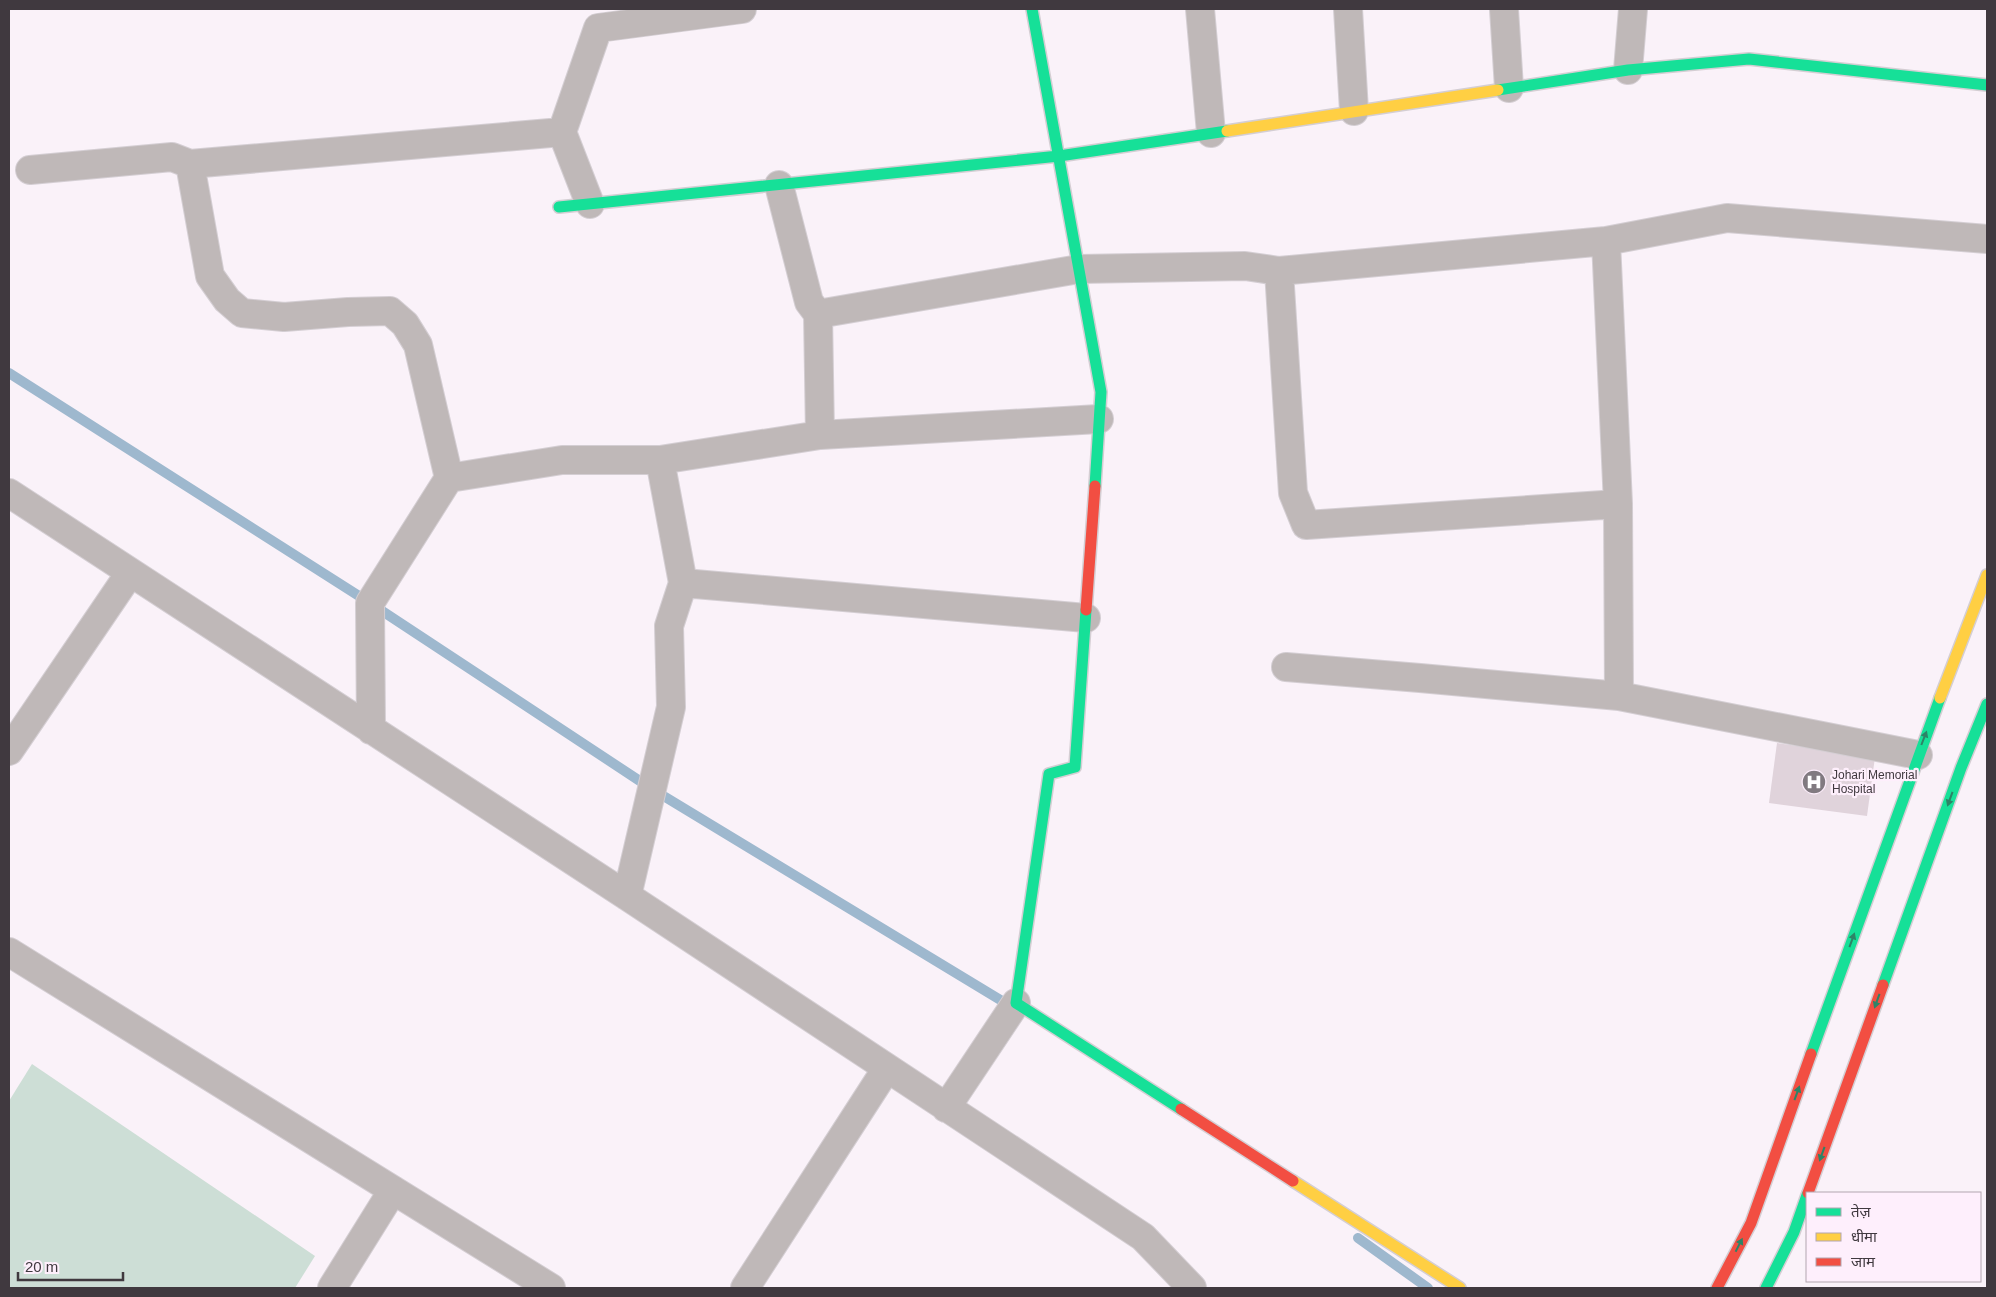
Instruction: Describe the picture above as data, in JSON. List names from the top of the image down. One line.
{"places":{"hospital":["Johari Memorial Hospital"]},"legend":["तेज़","धीमा","जाम"],"scale_bar":"20 m"}
